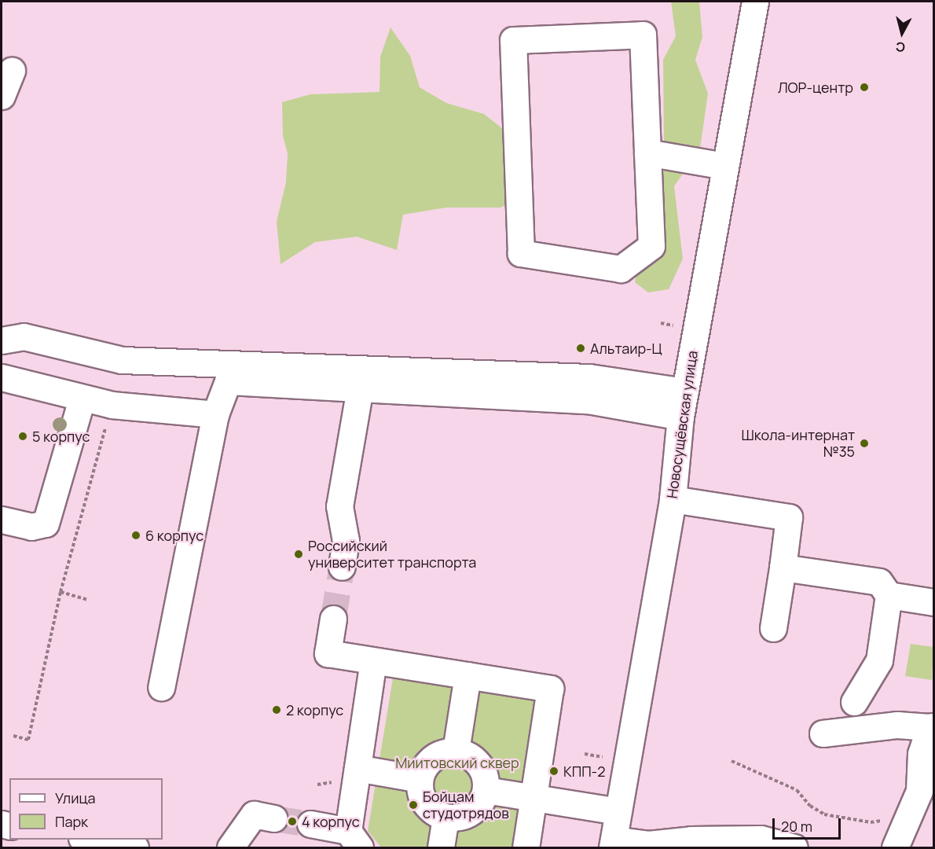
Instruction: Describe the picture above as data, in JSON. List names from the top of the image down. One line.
{"streets":{"street":["Новосущёвская улица"]},"parks":["Миитовский сквер"],"places":["ЛОР-центр","Альтаир-Ц","5 корпус","Школа-интернат №35","6 корпус","Российский университет транспорта","2 корпус","КПП-2","Бойцам студотрядов","4 корпус"],"legend":["Улица","Парк"],"scale_bar":"20 m","north":"bottom"}
